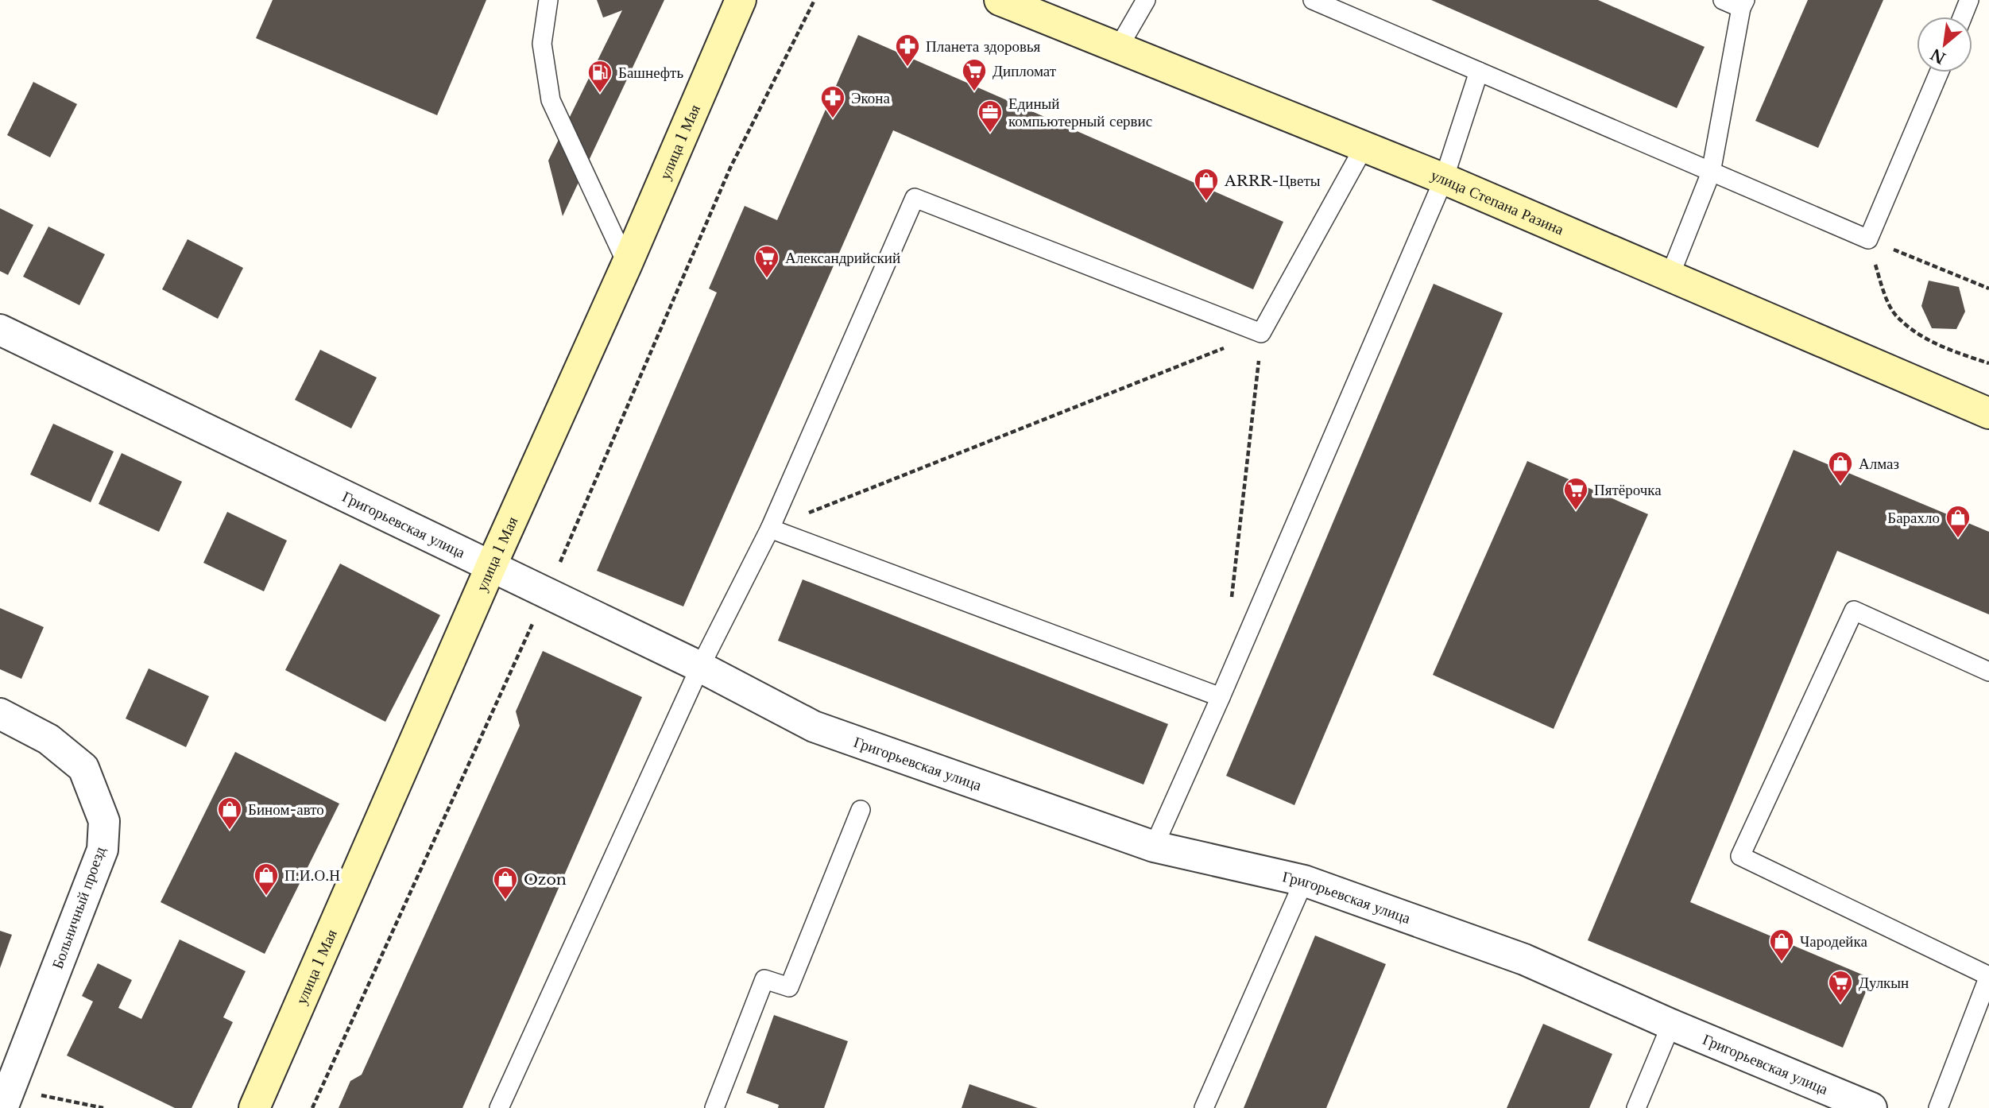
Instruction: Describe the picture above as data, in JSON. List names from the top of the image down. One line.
{"streets":{"main road":["улица 1 Мая","улица Степана Разина"],"street":["Григорьевская улица","Больничный проезд"]},"crossings":[["улица 1 Мая","Григорьевская улица"]],"places":{"pharmacy":["Планета здоровья","Экона"],"supermarket":["Дипломат","Александрийский","Пятёрочка","Дулкын"],"fuel station":["Башнефть"],"office":["Единый компьютерный сервис"],"shop":["ARRR-Цветы","Алмаз","Барахло","Бином-авто","П.И.О.Н","Ozon","Чародейка"]},"north":"bottom left"}
